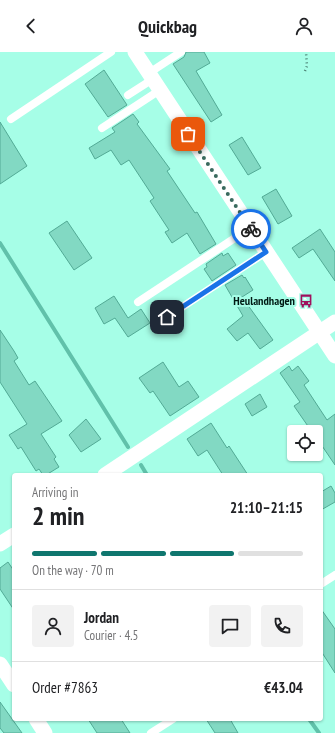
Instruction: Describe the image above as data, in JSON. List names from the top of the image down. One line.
{"places":{"bus stop":["Heulandhagen"]},"page":{"header":"Quickbag","heading":["2 min","Arriving in","21:10–21:15"],"panel":["Jordan","Courier · 4.5","Order #7863","€43.04"],"bar":"On the way · 70 m"}}
